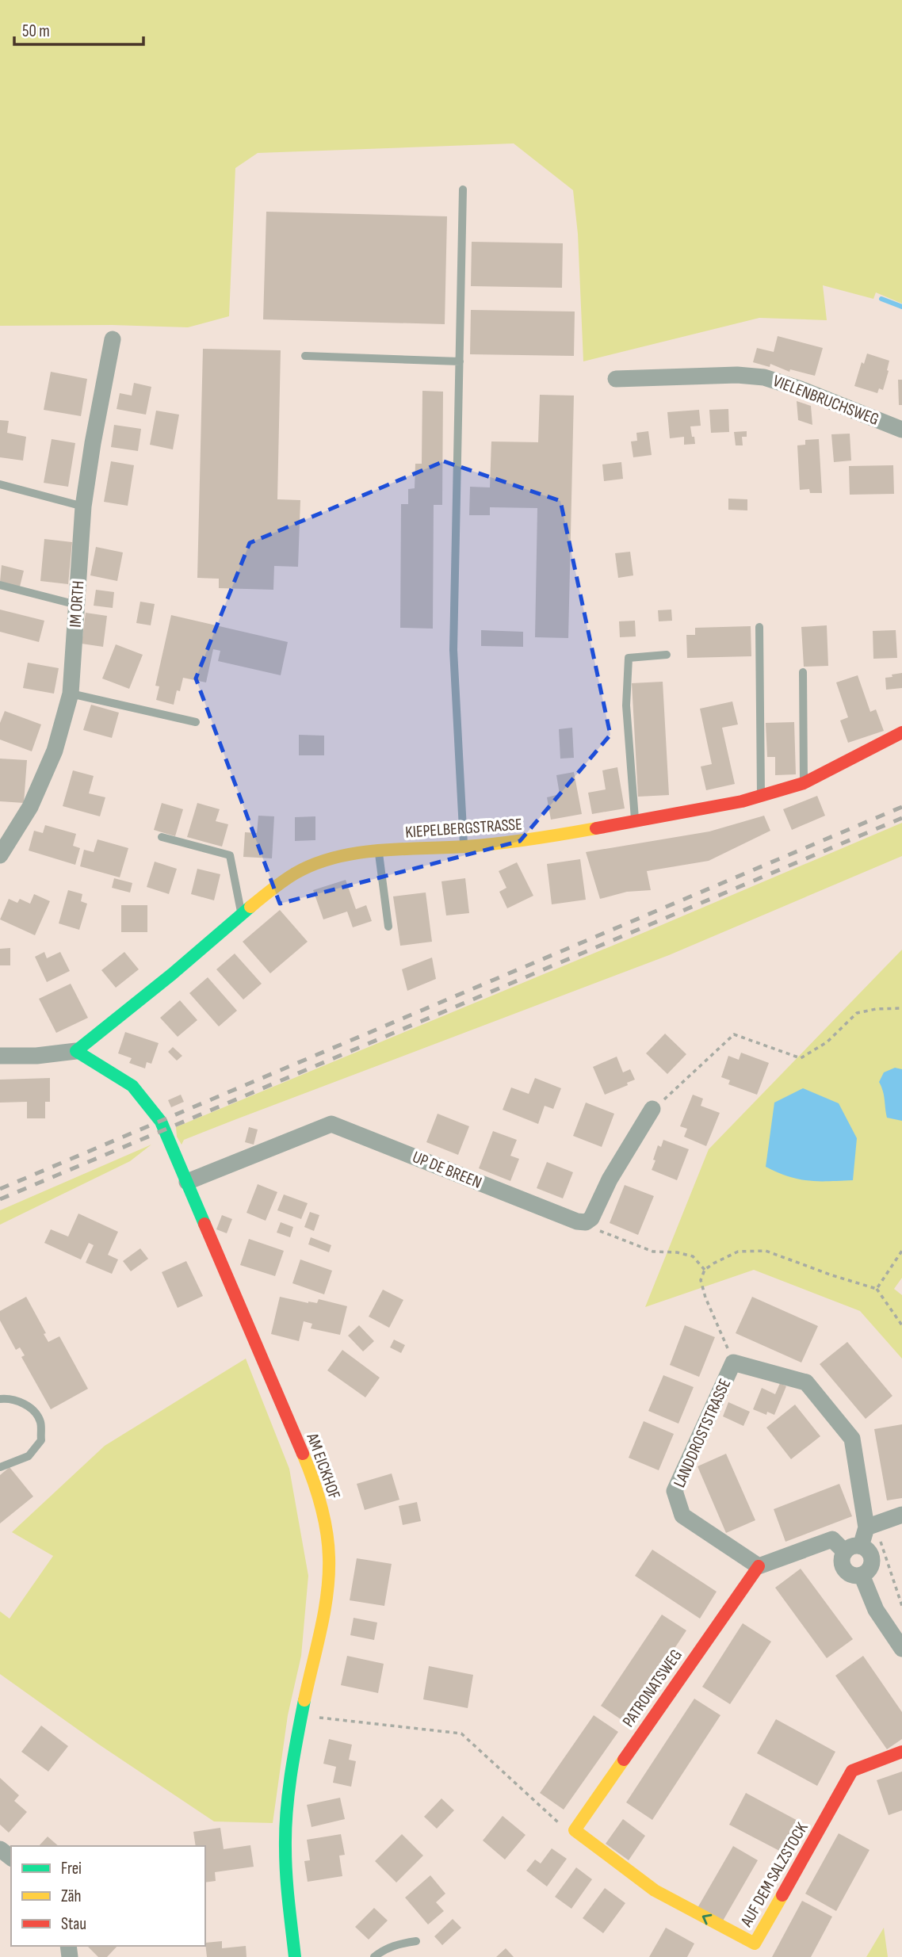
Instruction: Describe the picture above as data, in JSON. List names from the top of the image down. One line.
{"streets":{"street":["VIELENBRUCHSWEG","IM ORTH","KIEPELBERGSTRASSE","UP DE BREEN","LANDDROSTSTRASSE","AM EICKHOF","PATRONATSWEG","AUF DEM SALZSTOCK"]},"crossings":[["KIEPELBERGSTRASSE","AM EICKHOF"],["UP DE BREEN","AM EICKHOF"],["LANDDROSTSTRASSE","PATRONATSWEG"],["PATRONATSWEG","AUF DEM SALZSTOCK"]],"legend":["Frei","Zäh","Stau"],"scale_bar":"50 m"}
